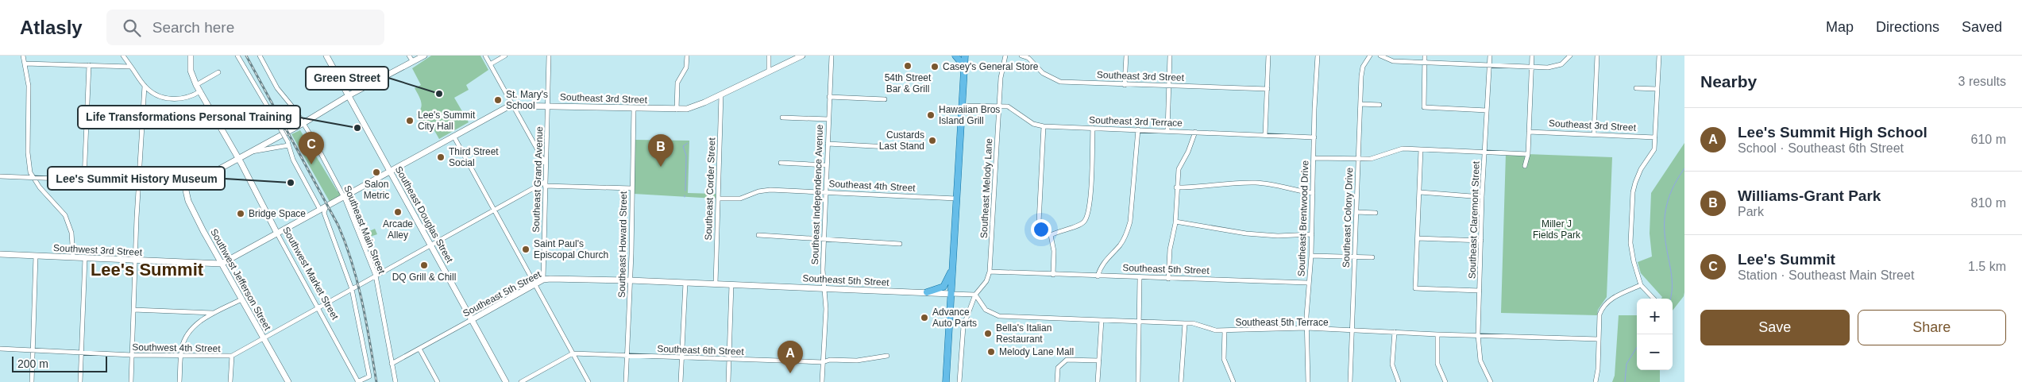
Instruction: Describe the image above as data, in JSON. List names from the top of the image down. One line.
{"streets":{"street":["Southeast 3rd Street","Southeast 3rd Terrace","Southeast Grand Avenue","Southeast 4th Street","Southeast Melody Lane","Southeast Corder Street","Southeast Independence Avenue","Southeast Douglas Street","Southeast Colony Drive","Southeast Brentwood Drive","Southeast Claremont Street","Southeast Main Street","Southeast Howard Street","Southwest 3rd Street","Southeast 5th Street","Southwest Market Street","Southwest Jefferson Street","Southeast 5th Terrace","Southwest 4th Street","Southeast 6th Street"]},"crossings":[["Southeast 3rd Street","Southeast Grand Avenue"],["Southeast 3rd Street","Southeast Corder Street"],["Southeast 3rd Street","Southeast Douglas Street"],["Southeast 3rd Street","Southeast Main Street"],["Southeast 3rd Street","Southeast Howard Street"],["Southeast 3rd Terrace","Southeast Melody Lane"],["Southeast 3rd Terrace","Southeast Brentwood Drive"],["Southeast Grand Avenue","Southeast 5th Street"],["Southeast 4th Street","Southeast Corder Street"],["Southeast 4th Street","Southeast Independence Avenue"],["Southeast Melody Lane","Southeast 5th Street"],["Southeast Corder Street","Southeast 5th Street"],["Southeast Independence Avenue","Southeast 5th Street"],["Southeast Independence Avenue","Southeast 6th Street"],["Southeast Douglas Street","Southeast 5th Street"],["Southeast Colony Drive","Southeast 5th Terrace"],["Southeast Brentwood Drive","Southeast 5th Street"],["Southeast Brentwood Drive","Southeast 5th Terrace"],["Southeast Claremont Street","Southeast 5th Terrace"],["Southeast Main Street","Southeast 5th Street"],["Southeast Main Street","Southwest 4th Street"],["Southeast Howard Street","Southeast 5th Street"],["Southeast Howard Street","Southeast 6th Street"],["Southwest 3rd Street","Southwest Jefferson Street"],["Southeast 5th Street","Southeast 5th Terrace"],["Southwest Market Street","Southwest 4th Street"],["Southwest Jefferson Street","Southwest 4th Street"]],"districts":["Lee's Summit"],"parks":["Miller J Fields Park"],"places":["54th Street Bar & Grill","Casey's General Store","Green Street","St. Mary's School","Hawaiian Bros Island Grill","Lee's Summit City Hall","Life Transformations Personal Training","Custards Last Stand","Third Street Social","Salon Metric","Lee's Summit History Museum","Arcade Alley","Bridge Space","Saint Paul's Episcopal Church","DQ Grill & Chill","Advance Auto Parts","Bella's Italian Restaurant","Melody Lane Mall"],"scale_bar":"200 m","page":{"header":"Atlasly","search":"Search here","nav":["Map","Directions","Saved"],"heading":["Nearby","3 results"],"list":[{"mark":"A","name":"Lee's Summit High School","note":"School · Southeast 6th Street","value":"610 m"},{"mark":"B","name":"Williams-Grant Park","note":"Park","value":"810 m"},{"mark":"C","name":"Lee's Summit","note":"Station · Southeast Main Street","value":"1.5 km"}],"pins":["C","B","A"],"buttons":["Save","Share"],"map_buttons":["+","−"],"scale":"200 m"}}
